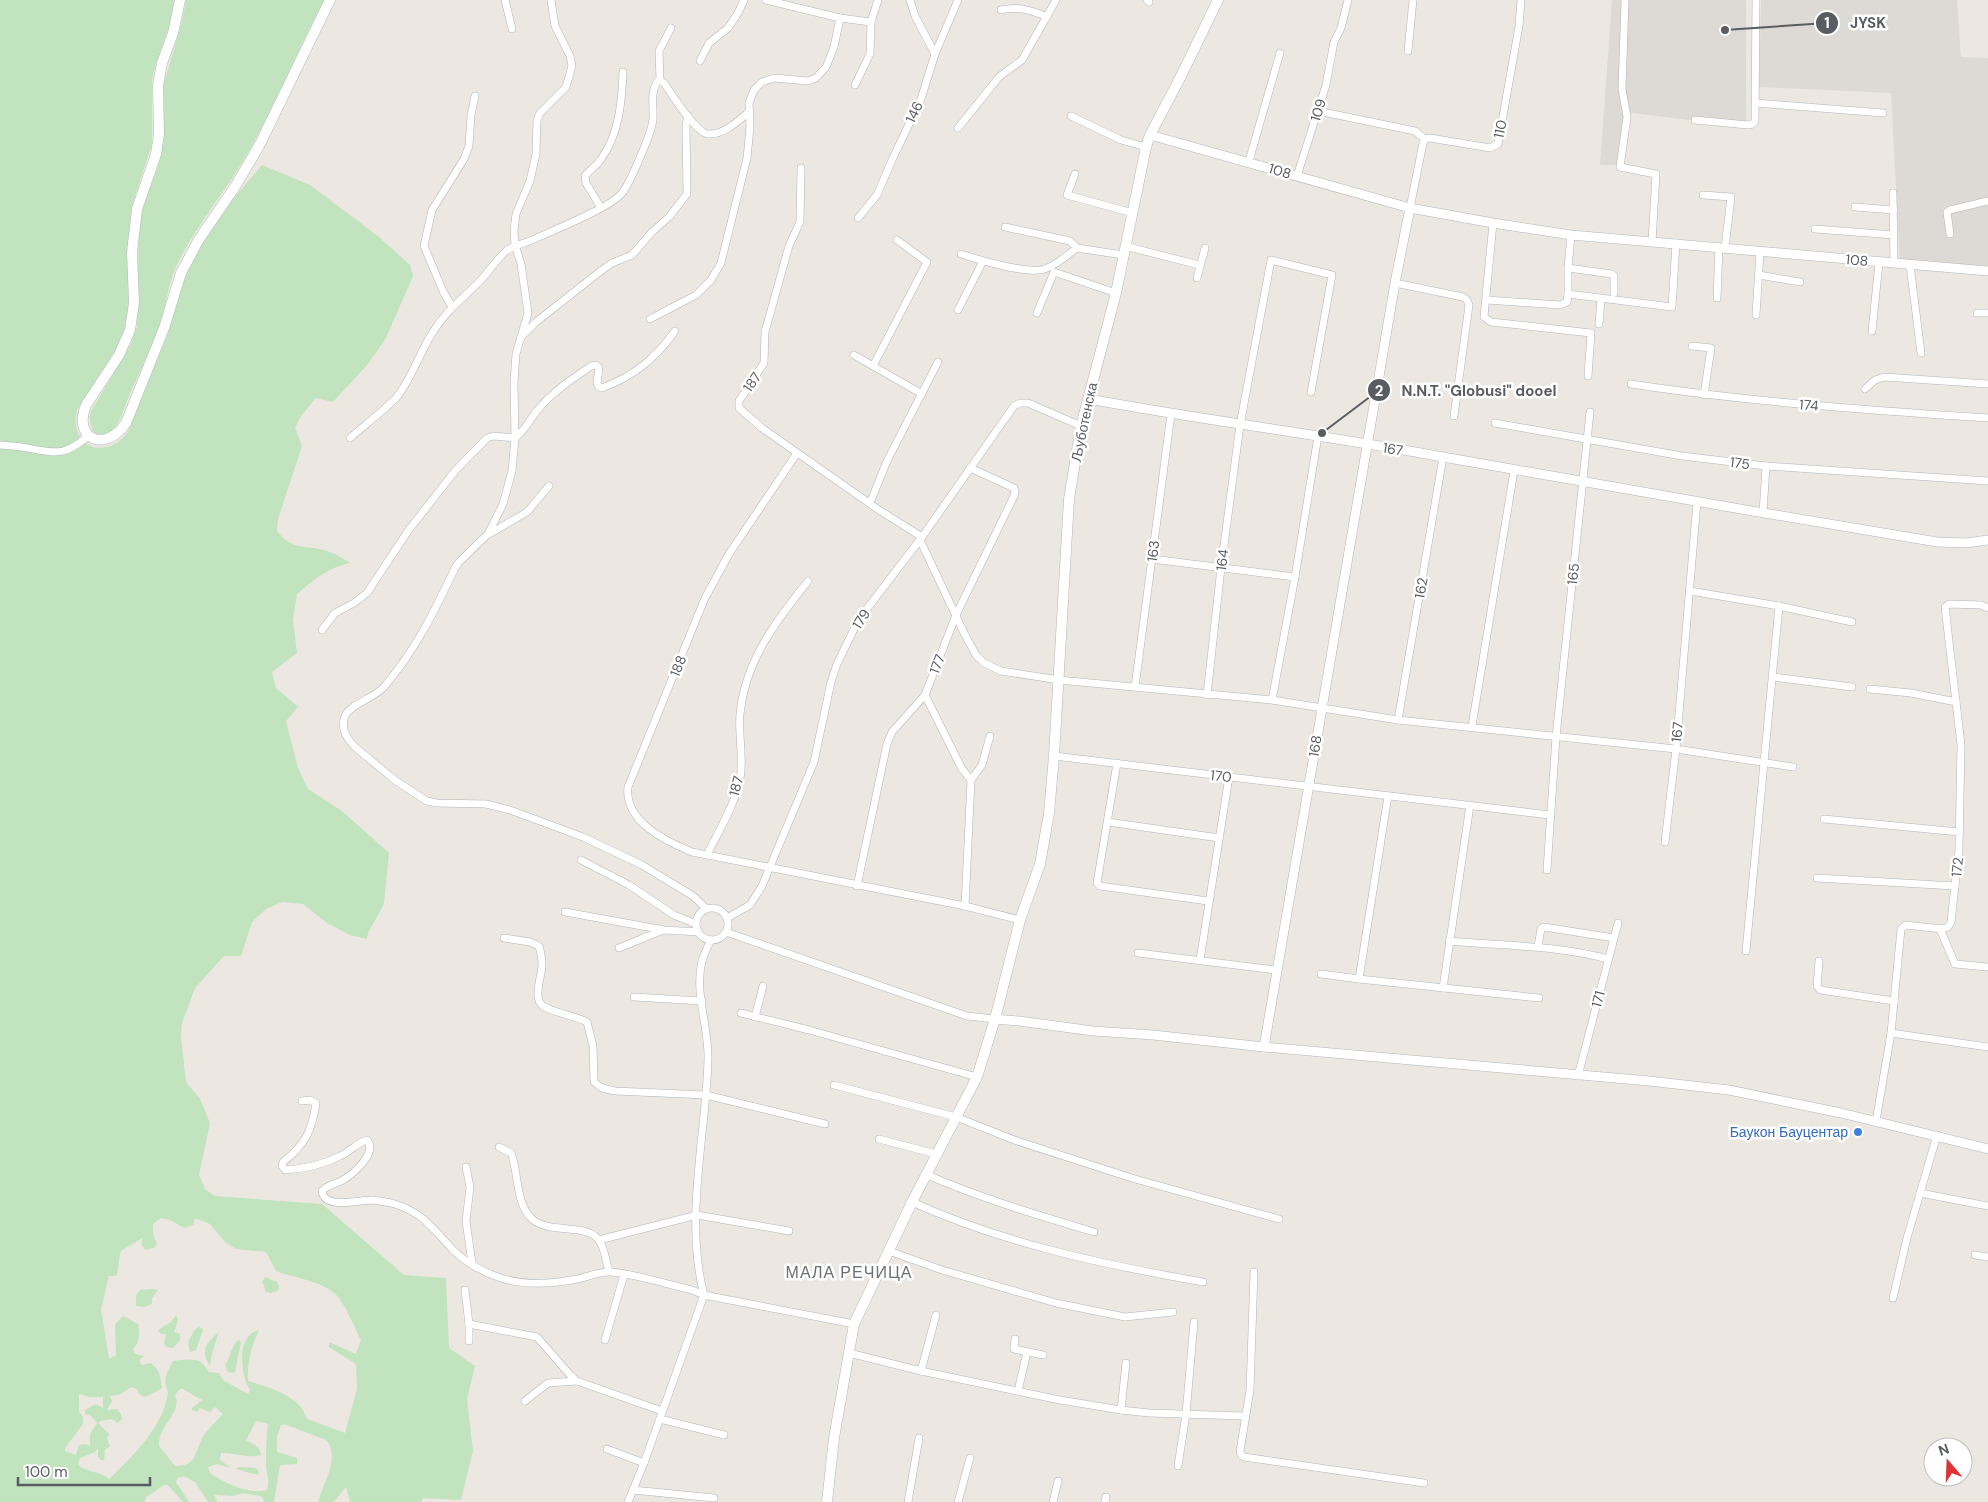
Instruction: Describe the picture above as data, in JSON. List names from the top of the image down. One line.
{"streets":{"main road":["Љуботенска"],"street":["109","146","110","108","187","174","167","175","163","164","165","162","179","177","188","168","170","172","171"]},"crossings":[["109","108"],["108","Љуботенска"],["187","179"],["187","188"],["Љуботенска","167"],["Љуботенска","179"],["Љуботенска","188"],["Љуботенска","170"],["167","163"],["167","164"],["167","165"],["167","162"],["167","168"],["175","165"],["165","170"],["179","177"],["179","188"],["177","188"],["168","170"]],"districts":["МАЛА РЕЧИЦА"],"places":["JYSK","N.N.T. \"Globusi\" dooel","Баукон Бауцентар"],"scale_bar":"100 m","north":"top"}
